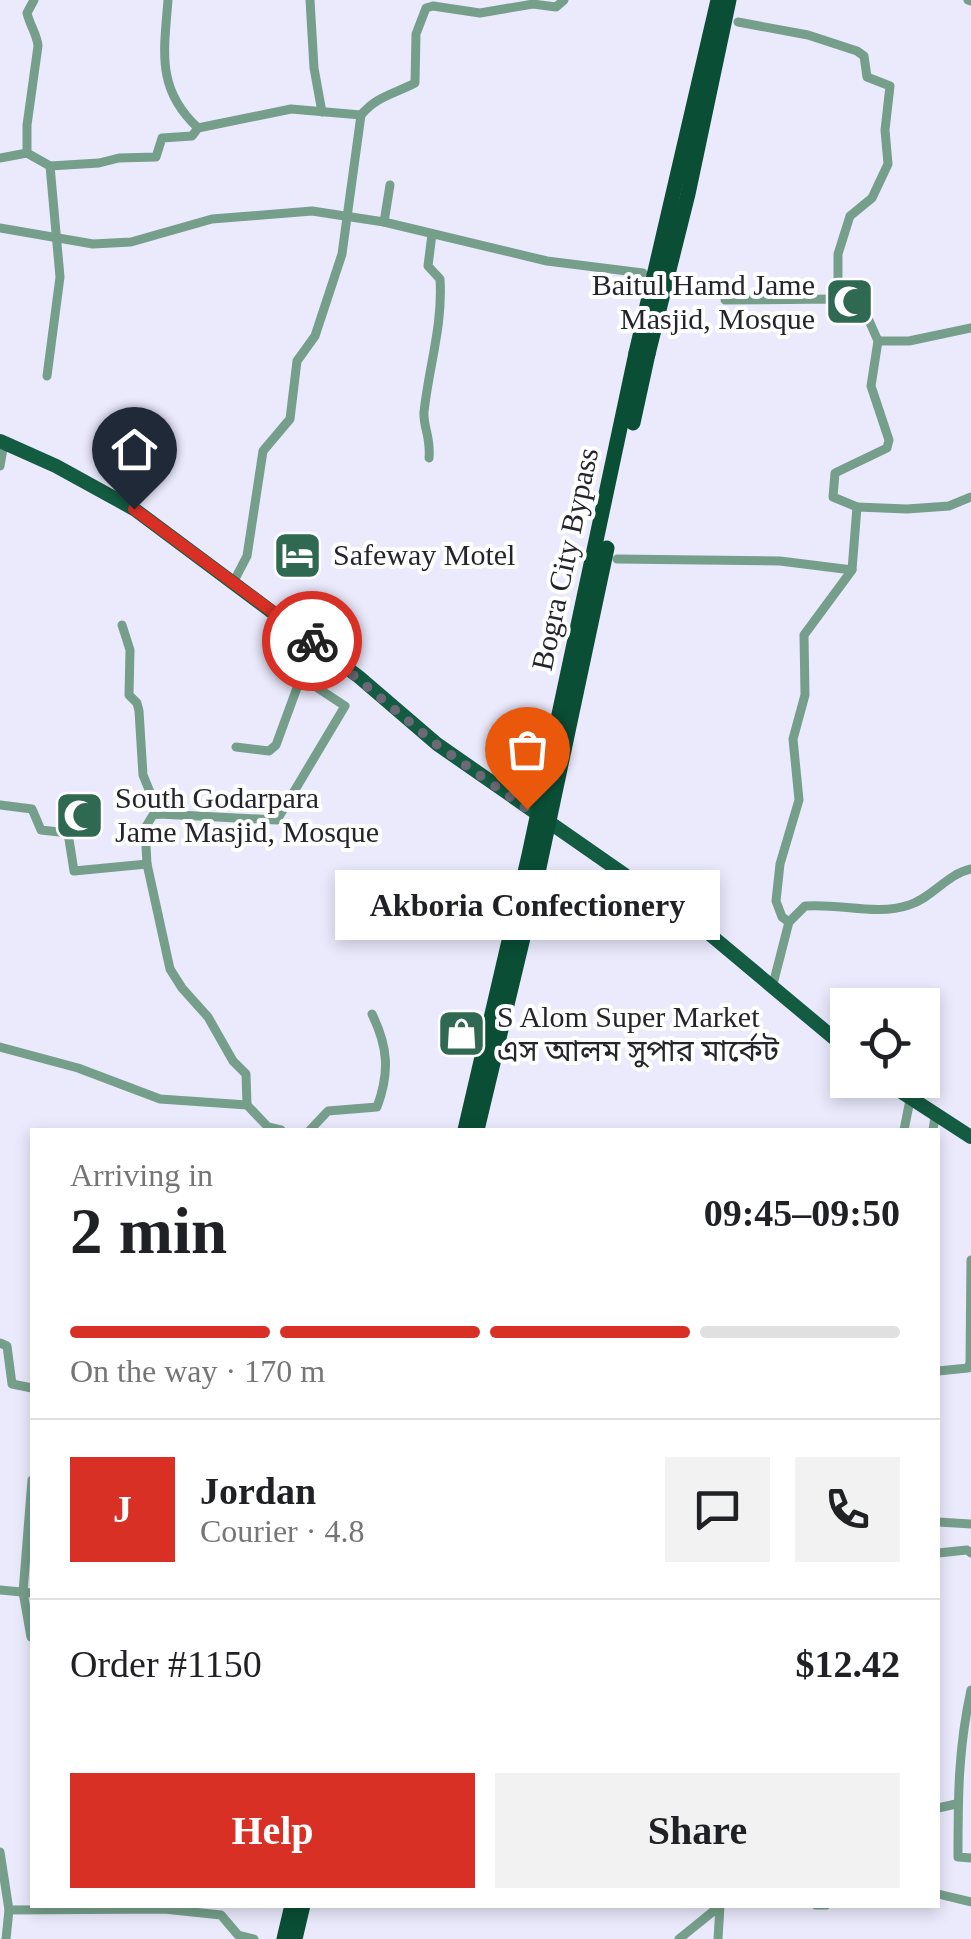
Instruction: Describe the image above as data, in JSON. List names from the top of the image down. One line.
{"streets":{"highway":["Bogra City Bypass"]},"places":{"mosque":["Baitul Hamd Jame Masjid, Mosque","South Godarpara Jame Masjid, Mosque"],"hotel":["Safeway Motel"],"other":["Akboria Confectionery"],"shop":["S Alom Super Market এস আলম সুপার মার্কেট"]},"page":{"bubble":"Akboria Confectionery","heading":["2 min","Arriving in","09:45–09:50"],"panel":["Jordan","Courier · 4.8","Order #1150","$12.42"],"bar":"On the way · 170 m","round":"J","buttons":["Help","Share"]}}
